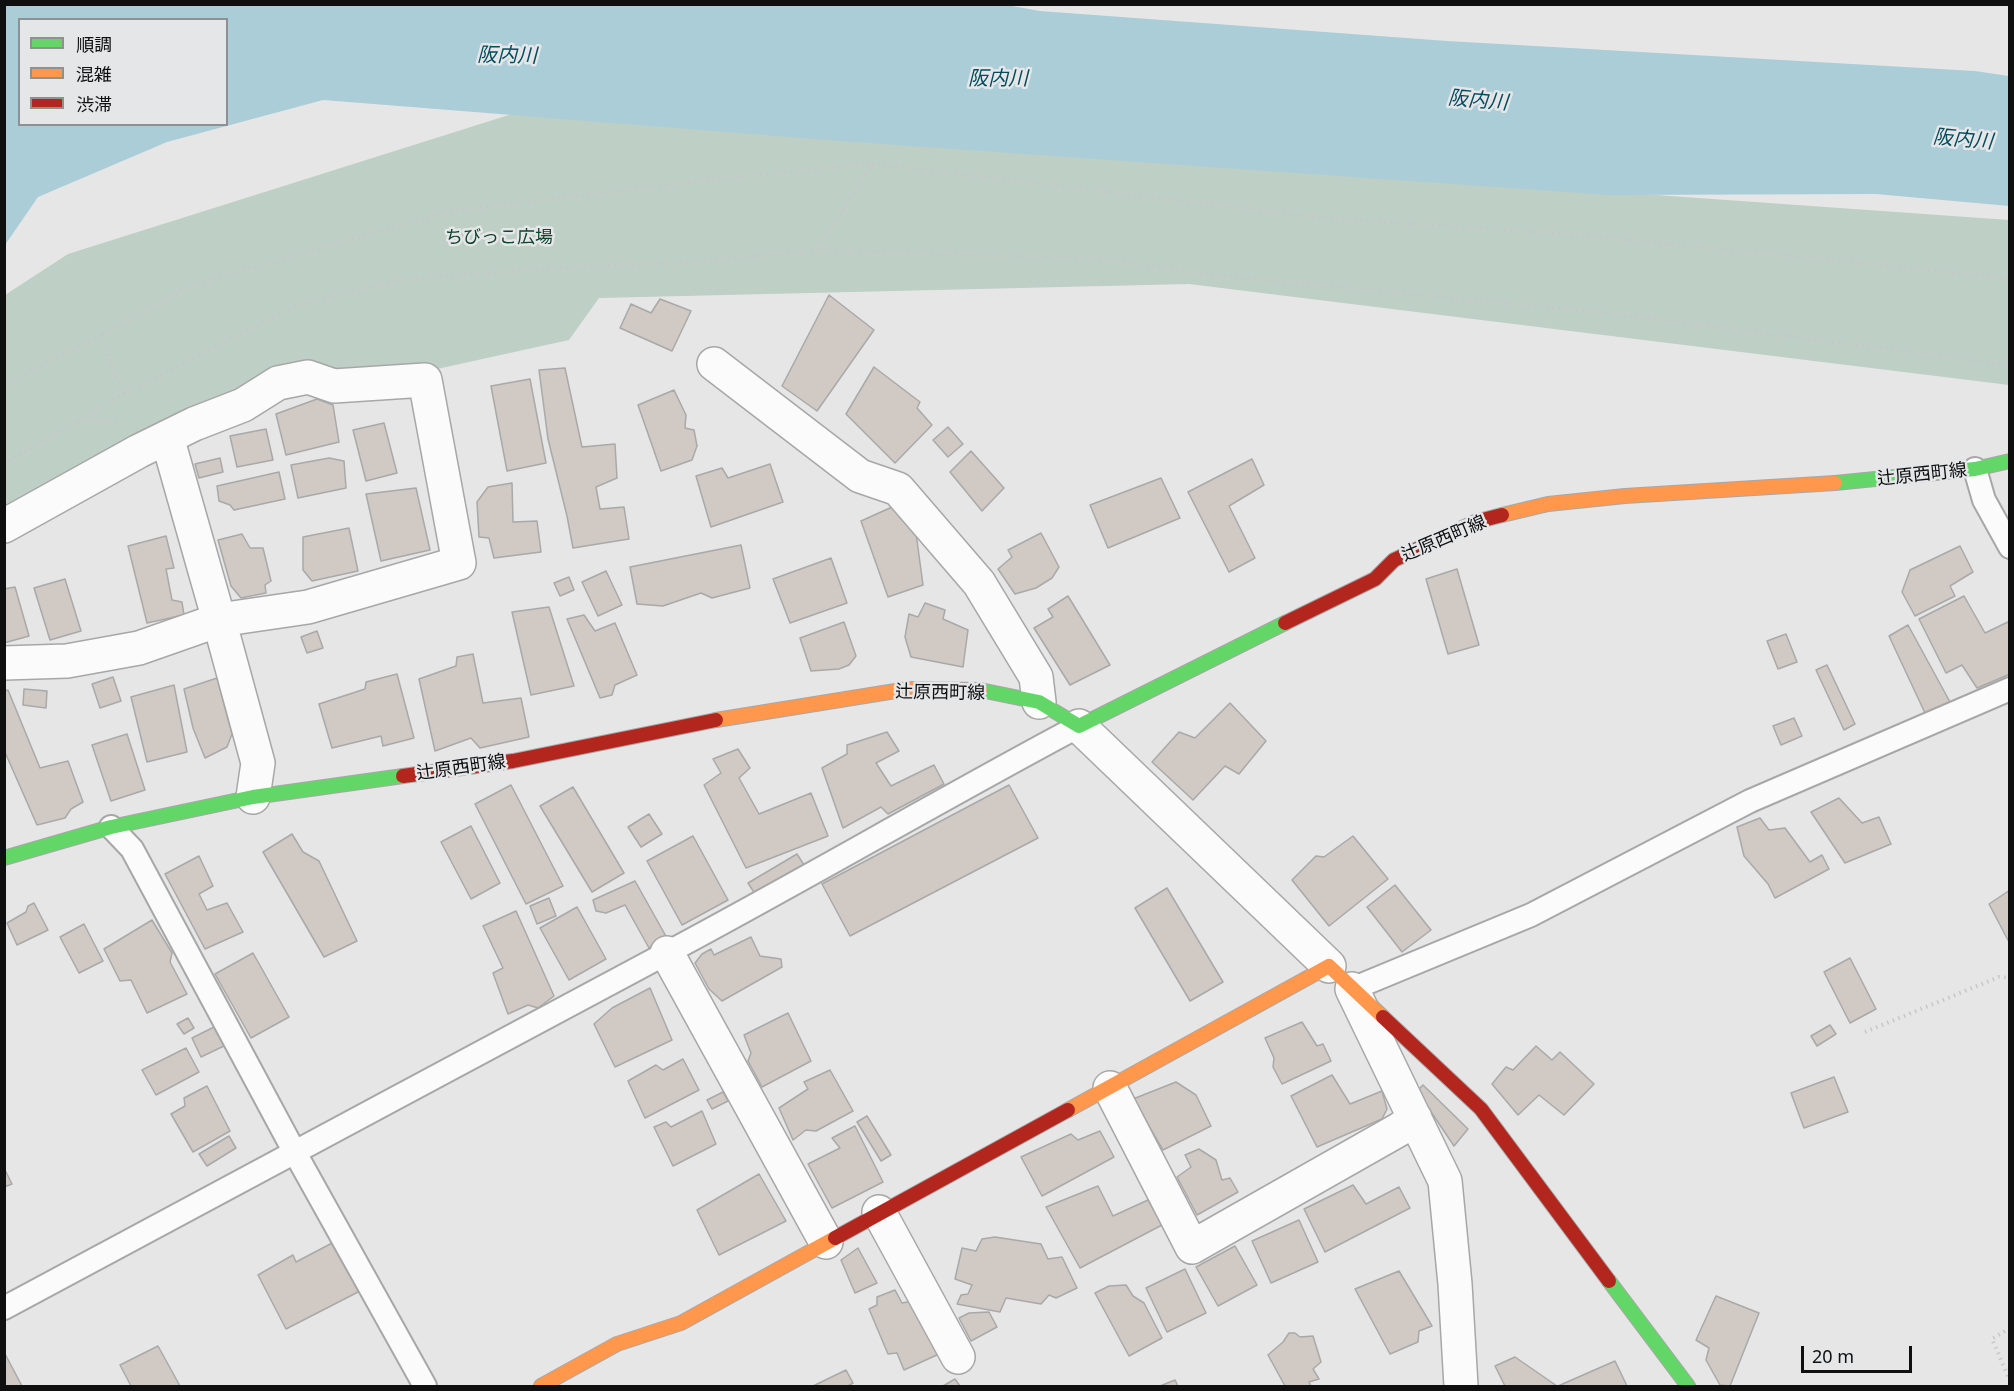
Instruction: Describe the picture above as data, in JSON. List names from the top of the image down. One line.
{"streets":{"main road":["辻原西町線"]},"water":["阪内川"],"parks":["ちびっこ広場"],"legend":["順調","混雑","渋滞"],"scale_bar":"20 m"}
